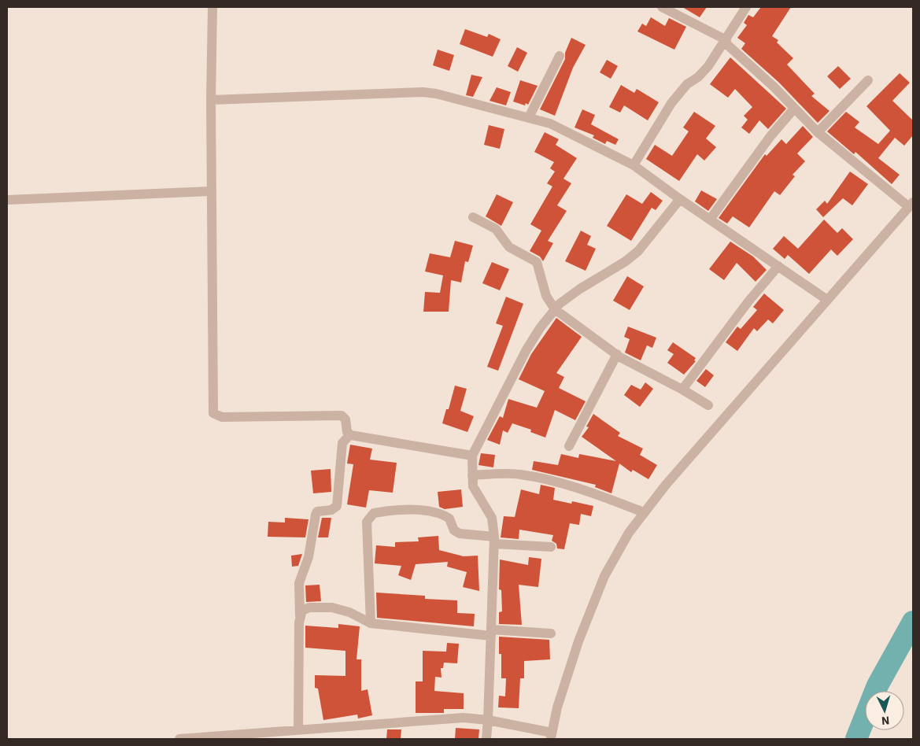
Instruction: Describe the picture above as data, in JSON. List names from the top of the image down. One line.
{"north":"bottom"}
